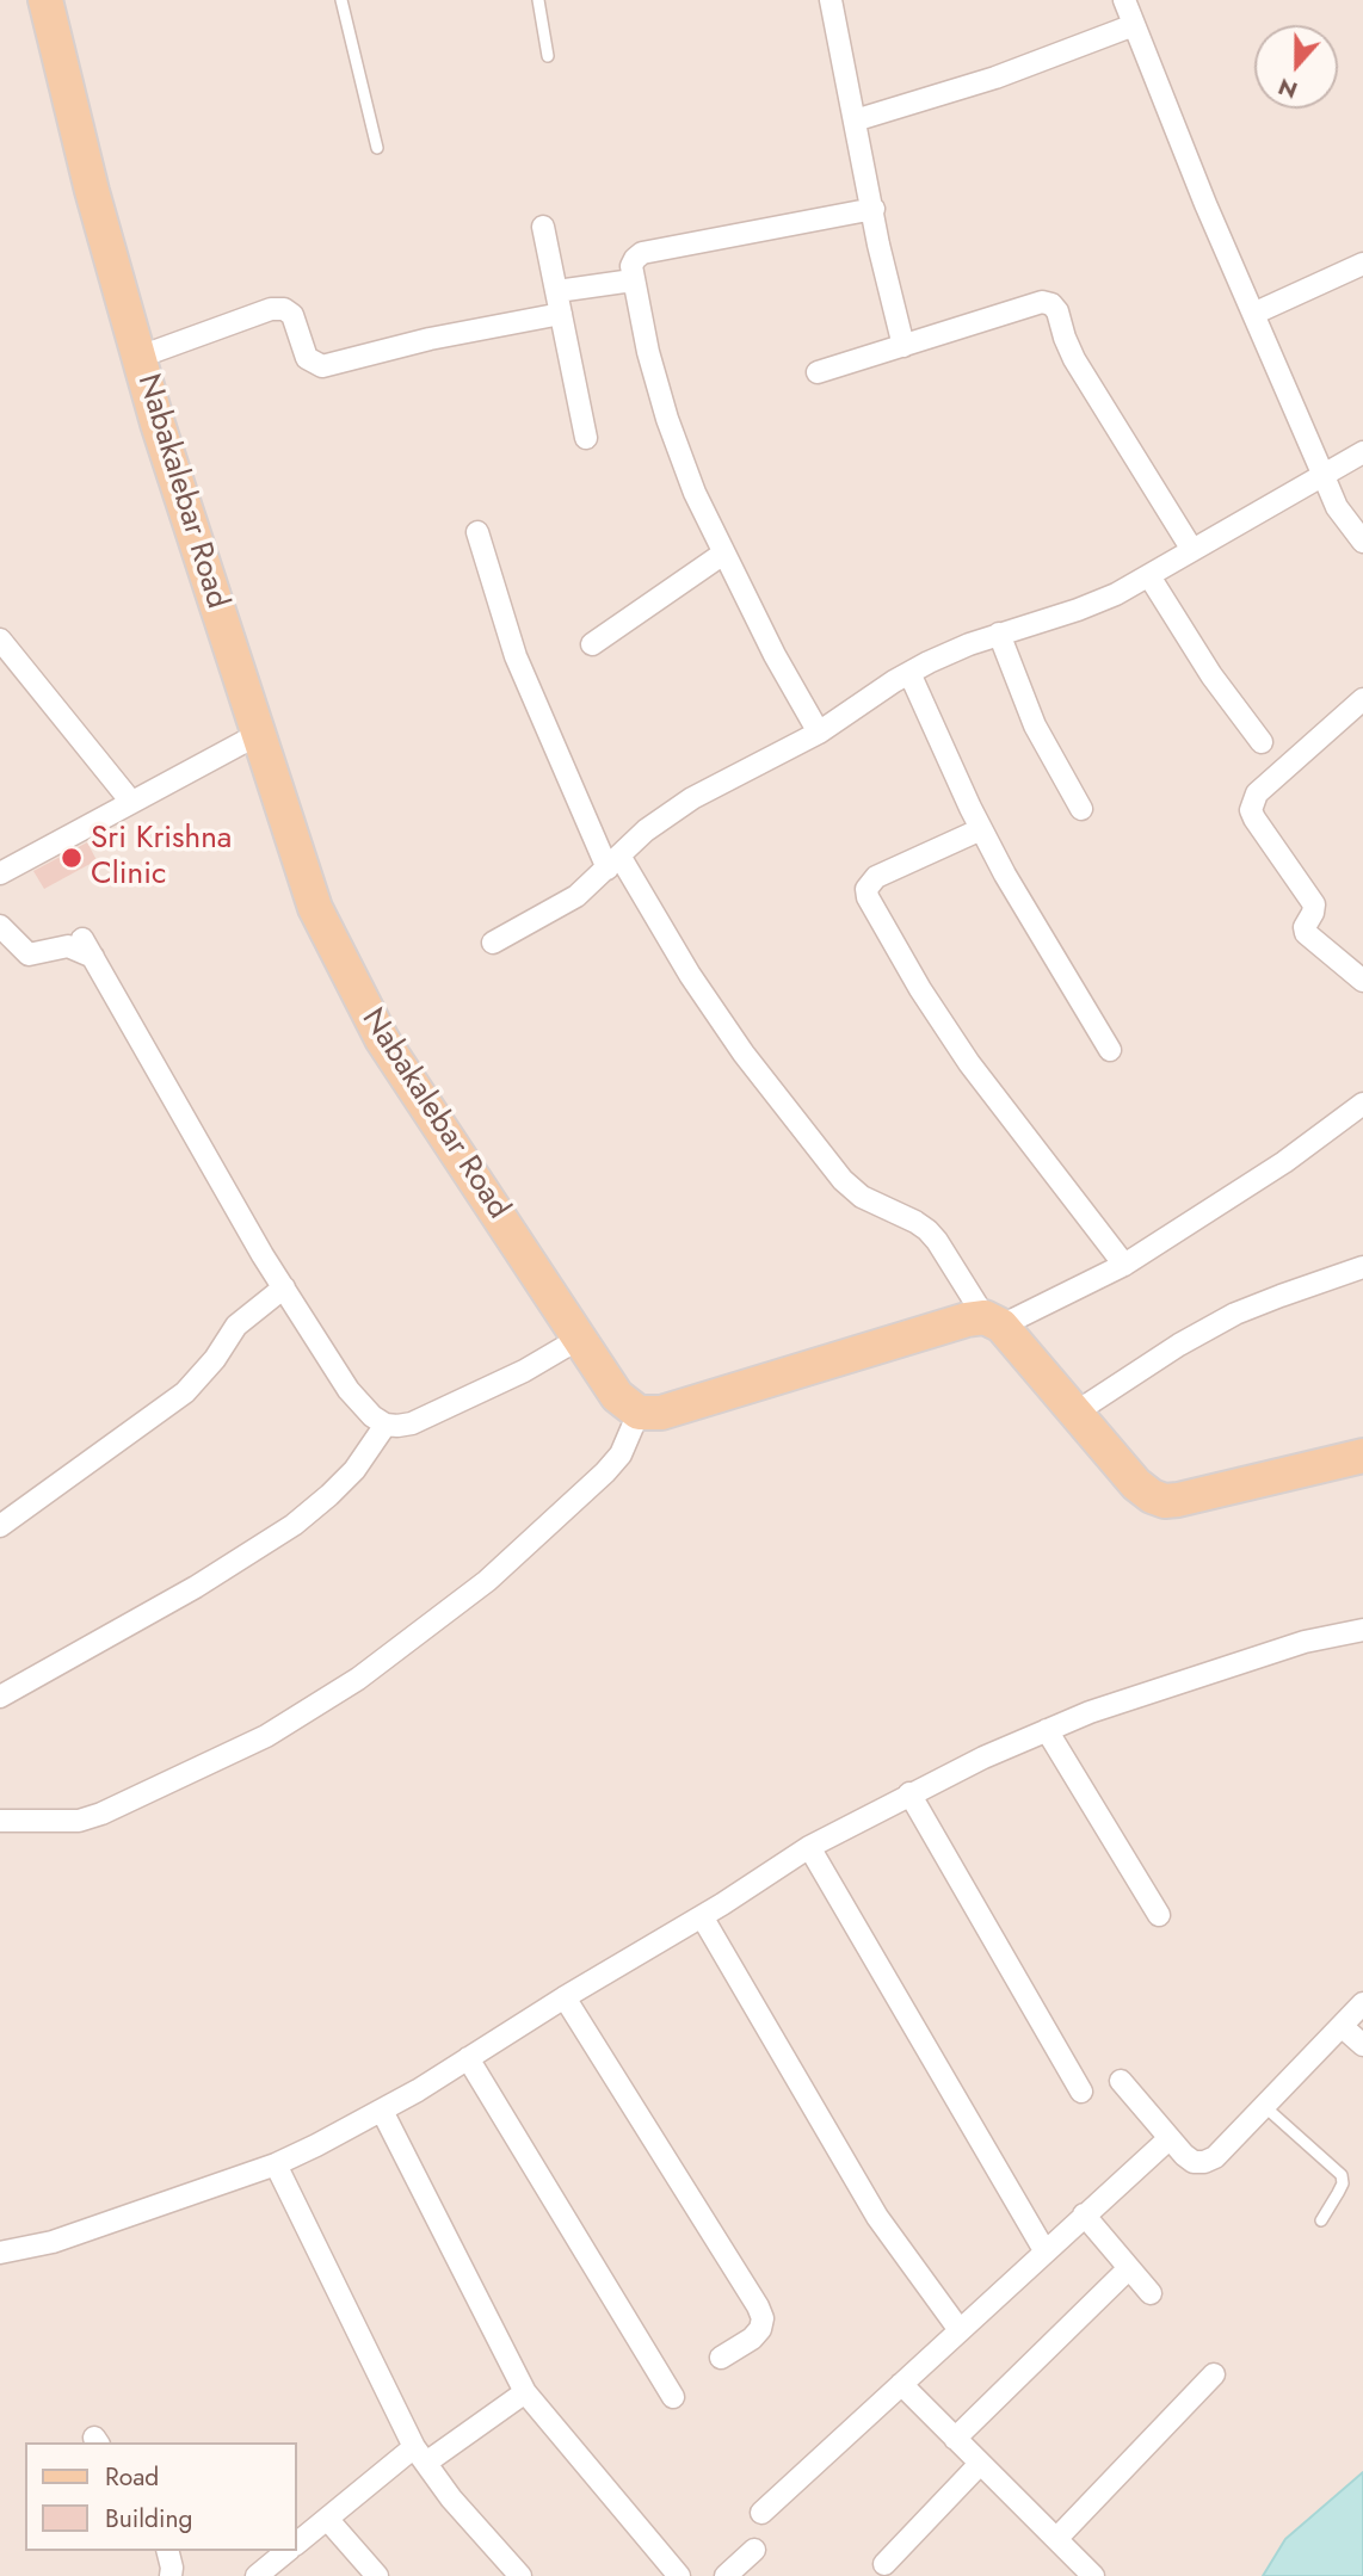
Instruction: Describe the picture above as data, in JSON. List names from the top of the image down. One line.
{"streets":{"main road":["Nabakalebar Road"]},"places":["Sri Krishna Clinic"],"legend":["Road","Building"],"north":"bottom"}
